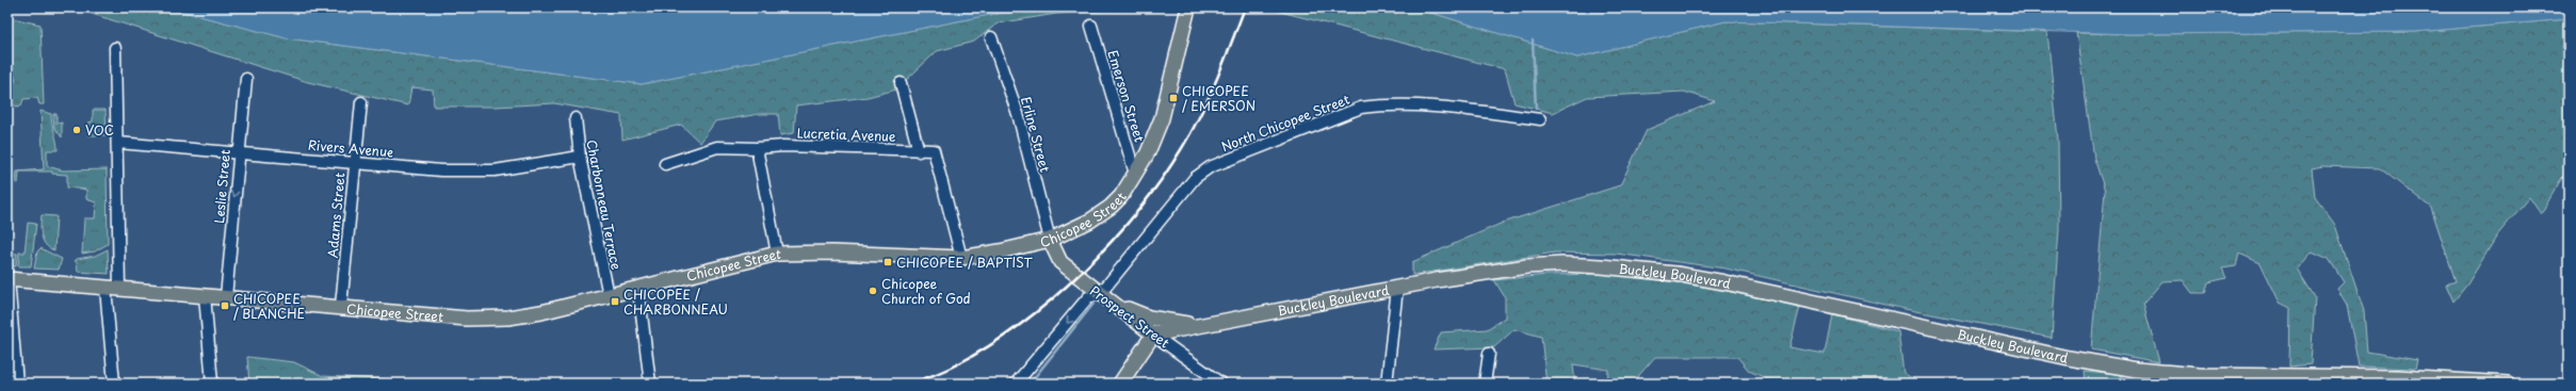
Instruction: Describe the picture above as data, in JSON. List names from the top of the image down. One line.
{"streets":{"main road":["Chicopee Street","Buckley Boulevard","Prospect Street"],"street":["Emerson Street","North Chicopee Street","Lucretia Avenue","Erline Street","Rivers Avenue","Leslie Street","Charbonneau Terrace","Adams Street"]},"crossings":[["Emerson Street","Chicopee Street"],["North Chicopee Street","Prospect Street"],["Lucretia Avenue","Chicopee Street"],["Erline Street","Chicopee Street"],["Erline Street","Prospect Street"],["Rivers Avenue","Leslie Street"],["Rivers Avenue","Charbonneau Terrace"],["Rivers Avenue","Adams Street"],["Leslie Street","Chicopee Street"],["Charbonneau Terrace","Chicopee Street"],["Adams Street","Chicopee Street"],["Chicopee Street","Prospect Street"],["Buckley Boulevard","Prospect Street"]],"one_way":["Leslie Street"],"places":{"transit":["CHICOPEE / EMERSON","CHICOPEE / BAPTIST","CHICOPEE / CHARBONNEAU","CHICOPEE / BLANCHE"],"other":["VOC","Chicopee Church of God"]}}
